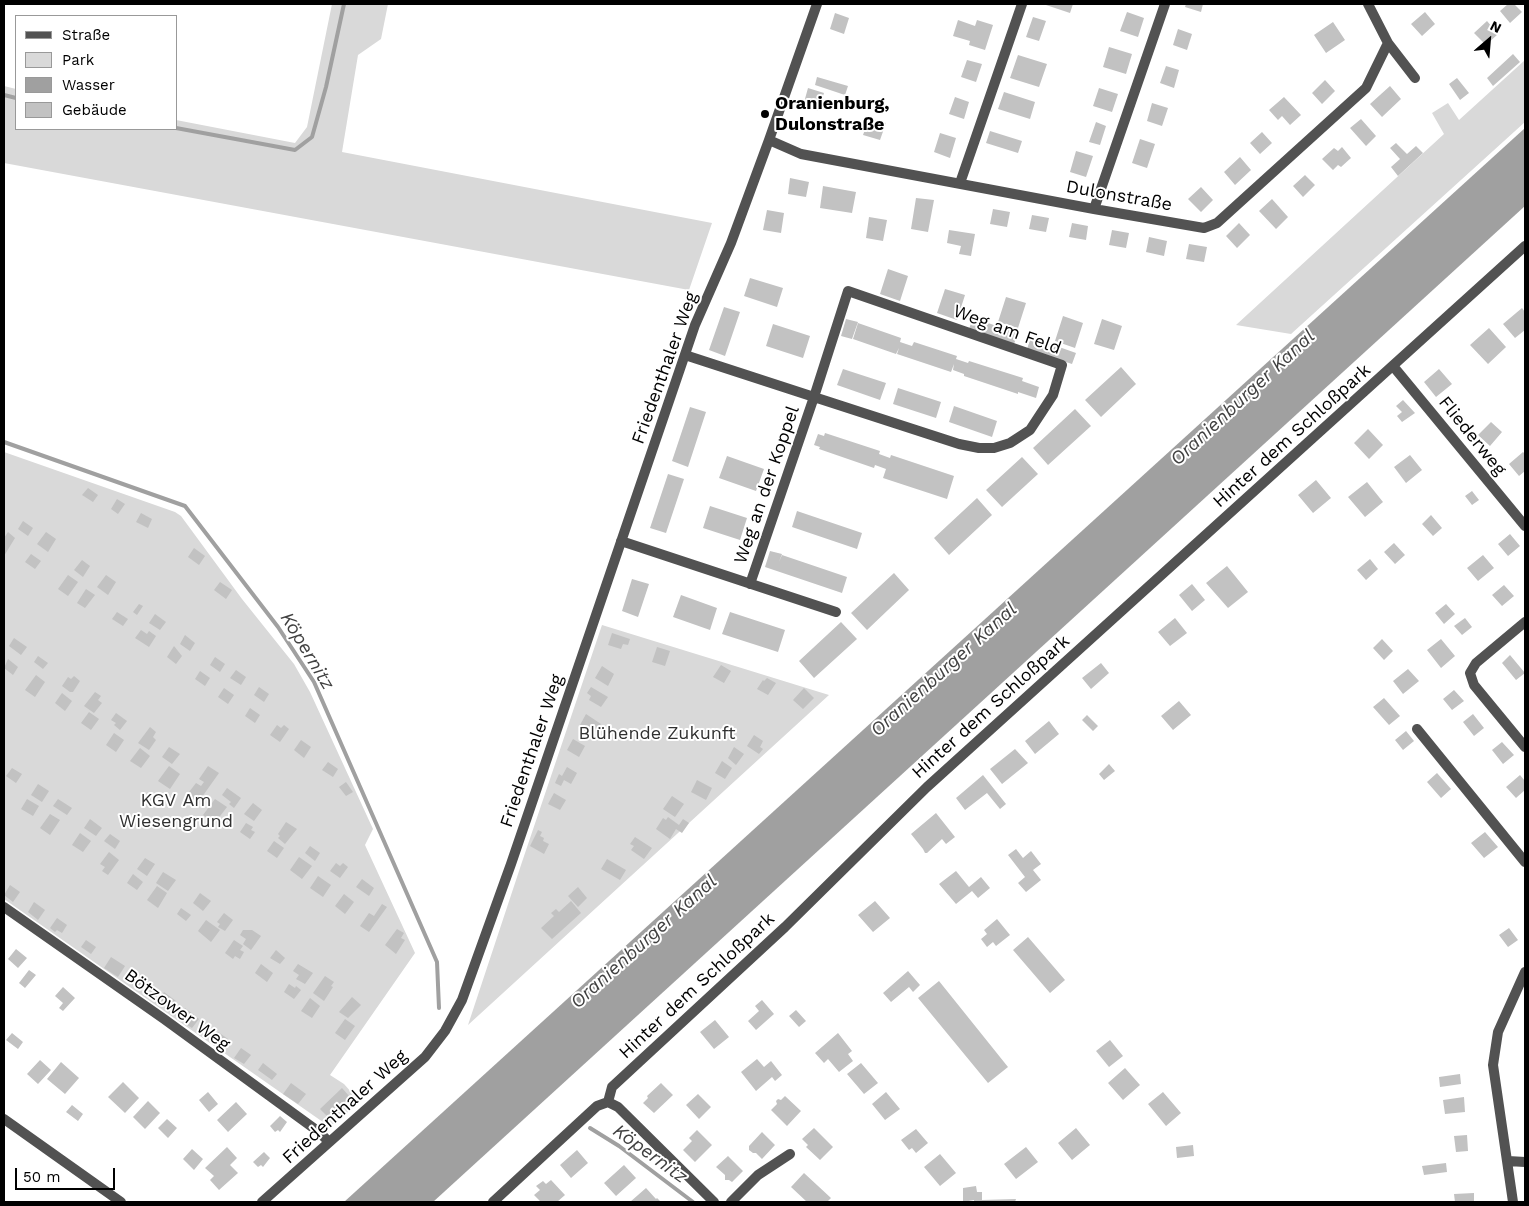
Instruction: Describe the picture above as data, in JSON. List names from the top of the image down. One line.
{"streets":{"street":["Dulonstraße","Weg am Feld","Friedenthaler Weg","Hinter dem Schloßpark","Fliederweg","Weg an der Koppel","Bötzower Weg"]},"crossings":[["Dulonstraße","Friedenthaler Weg"],["Weg am Feld","Friedenthaler Weg"],["Weg am Feld","Weg an der Koppel"],["Friedenthaler Weg","Weg an der Koppel"],["Friedenthaler Weg","Bötzower Weg"],["Hinter dem Schloßpark","Fliederweg"]],"water":["Oranienburger Kanal","Köpernitz"],"parks":["Blühende Zukunft","KGV Am Wiesengrund"],"places":["Oranienburg, Dulonstraße"],"legend":["Straße","Park","Wasser","Gebäude"],"scale_bar":"50 m","north":"top right"}
